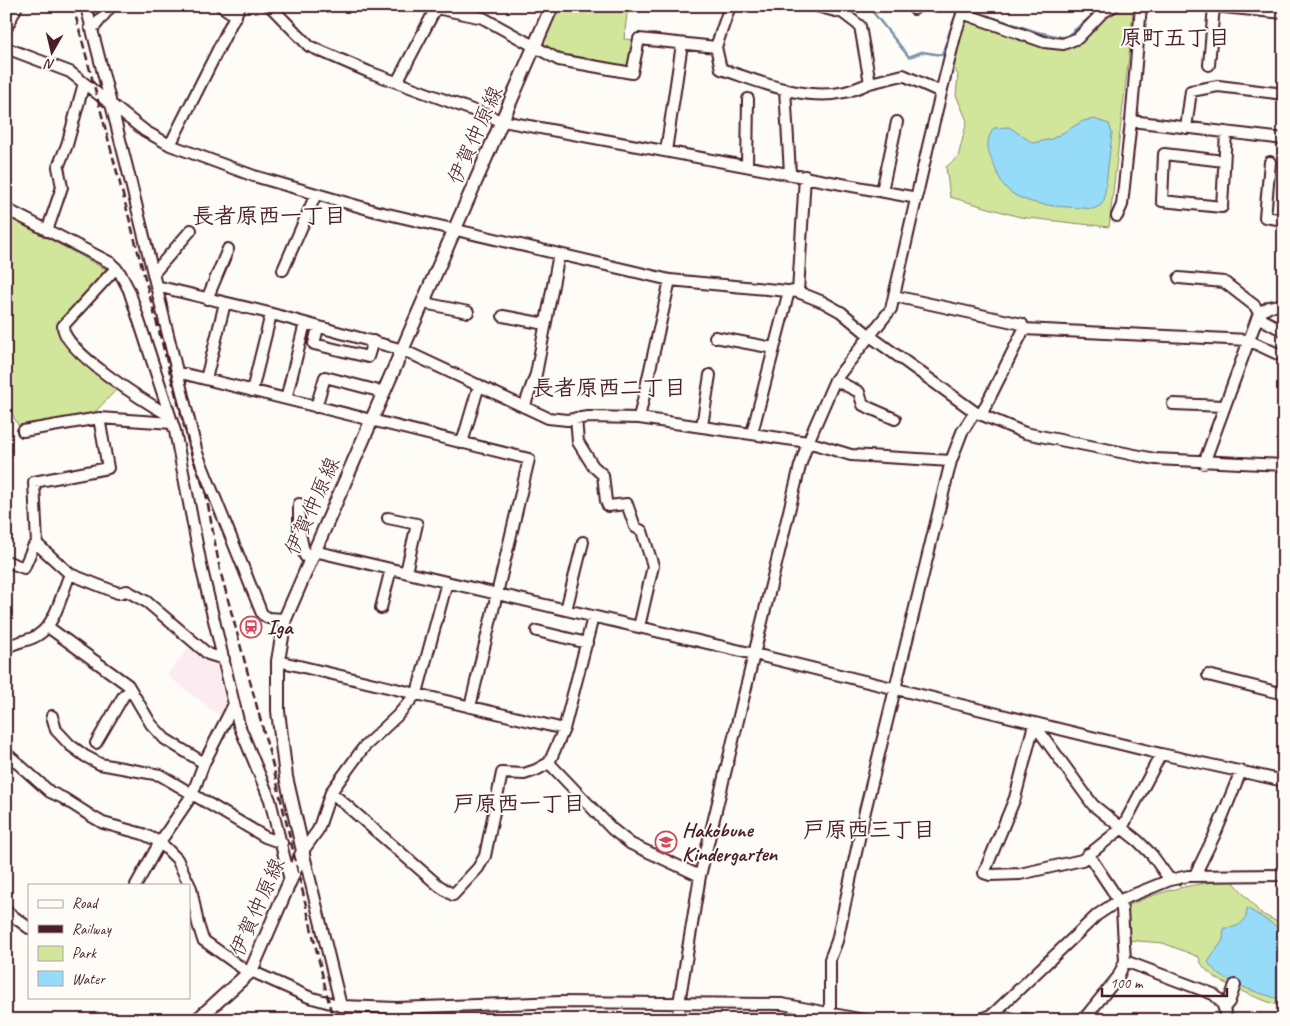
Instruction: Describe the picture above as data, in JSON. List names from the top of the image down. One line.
{"streets":{"main road":["伊賀仲原線"]},"districts":["原町五丁目","長者原西一丁目","長者原西二丁目","戸原西一丁目","戸原西三丁目"],"places":{"station":["Iga"],"school or university":["Hakobune Kindergarten"]},"legend":["Road","Railway","Park","Water"],"scale_bar":"100 m","north":"bottom"}
